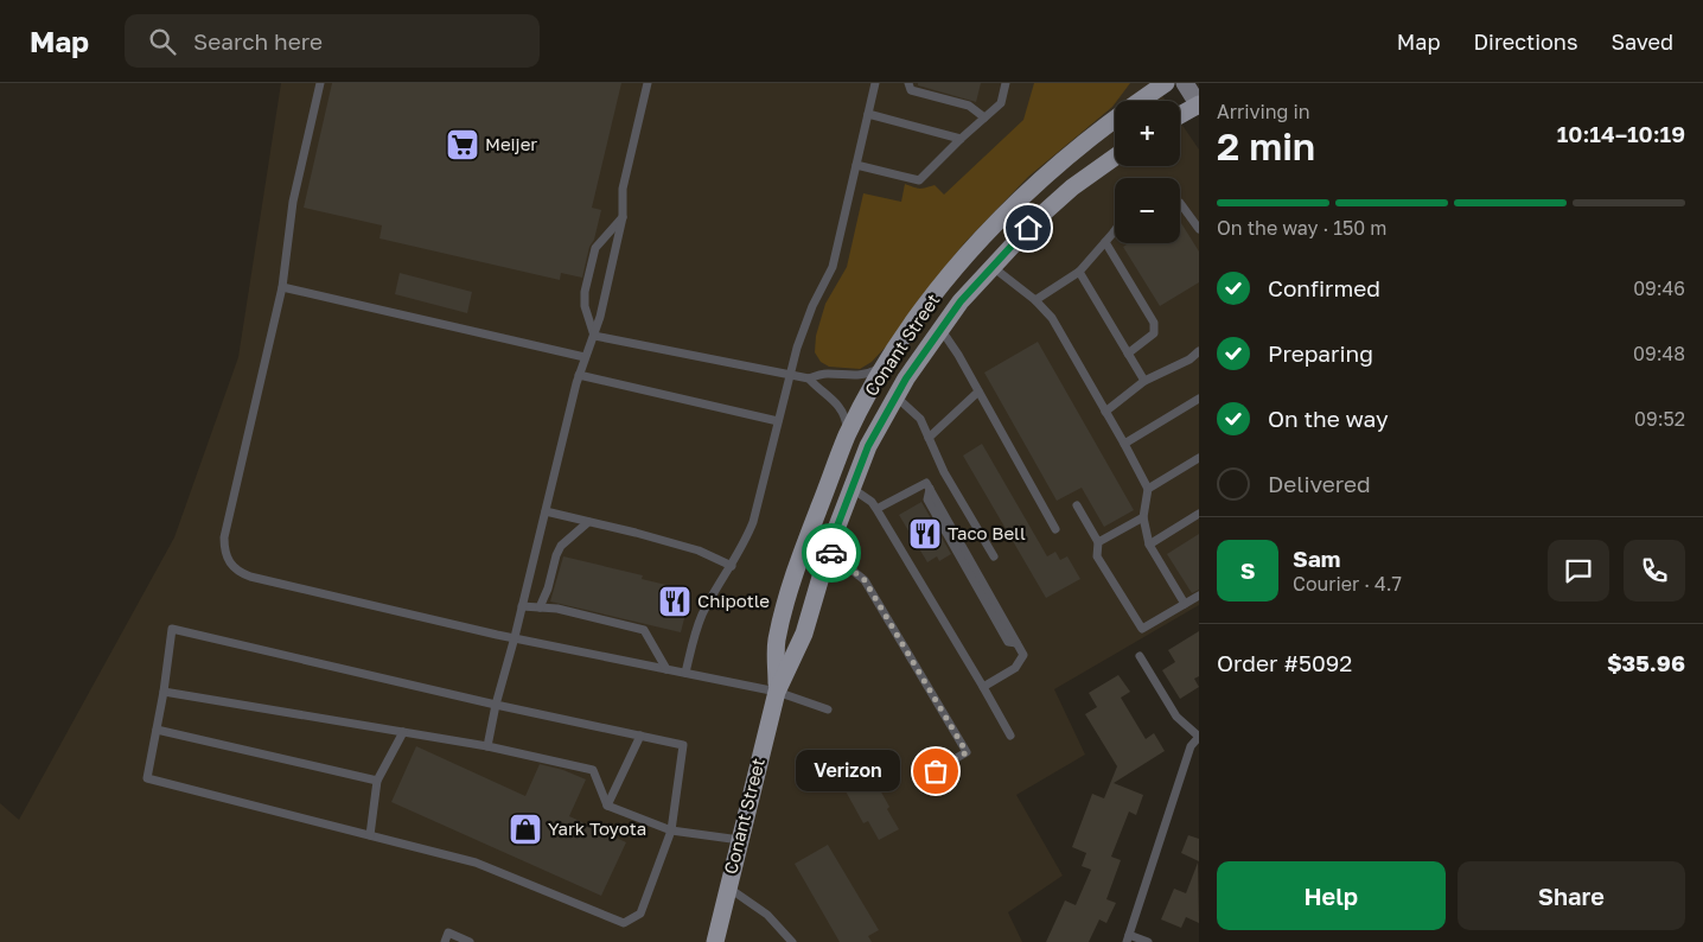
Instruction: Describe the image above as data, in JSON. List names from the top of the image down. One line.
{"streets":{"main road":["Conant Street"]},"places":{"supermarket":["Meijer"],"restaurant":["Taco Bell","Chipotle"],"other":["Verizon"],"shop":["Yark Toyota"]},"page":{"header":"Map","search":"Search here","nav":["Map","Directions","Saved"],"heading":["2 min","Arriving in","10:14–10:19"],"panel":["Sam","Courier · 4.7","Order #5092","$35.96"],"map_buttons":["+","−"],"bar":"On the way · 150 m","list":[["Confirmed","09:46"],["Preparing","09:48"],["On the way","09:52"],"Delivered"],"round":"S","bubble":"Verizon","buttons":["Help","Share"]}}
